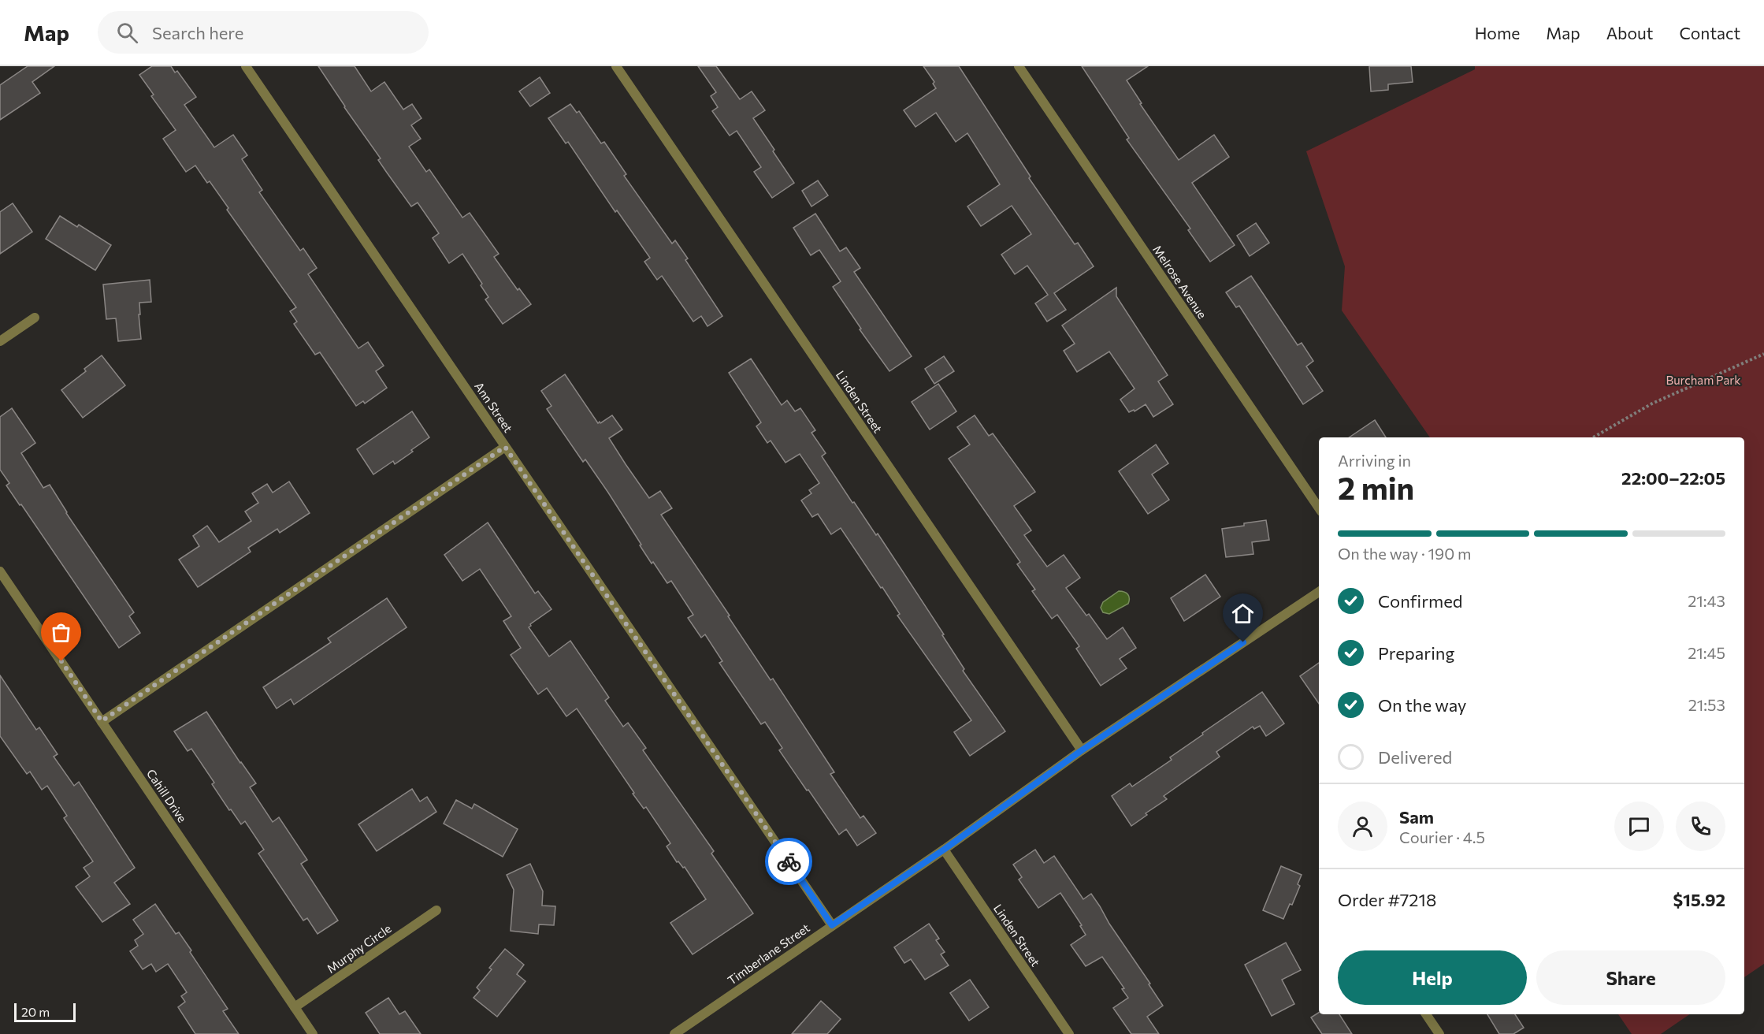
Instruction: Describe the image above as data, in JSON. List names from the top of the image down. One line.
{"streets":{"street":["Melrose Avenue","Linden Street","Ann Street","Cahill Drive","Murphy Circle","Timberlane Street"]},"crossings":[["Linden Street","Timberlane Street"],["Ann Street","Timberlane Street"],["Cahill Drive","Murphy Circle"]],"parks":["Burcham Park"],"scale_bar":"20 m","page":{"header":"Map","search":"Search here","nav":["Home","Map","About","Contact"],"heading":["2 min","Arriving in","22:00–22:05"],"panel":["Sam","Courier · 4.5","Order #7218","$15.92"],"bar":"On the way · 190 m","list":[["Confirmed","21:43"],["Preparing","21:45"],["On the way","21:53"],"Delivered"],"buttons":["Help","Share"],"scale":"20 m"}}
